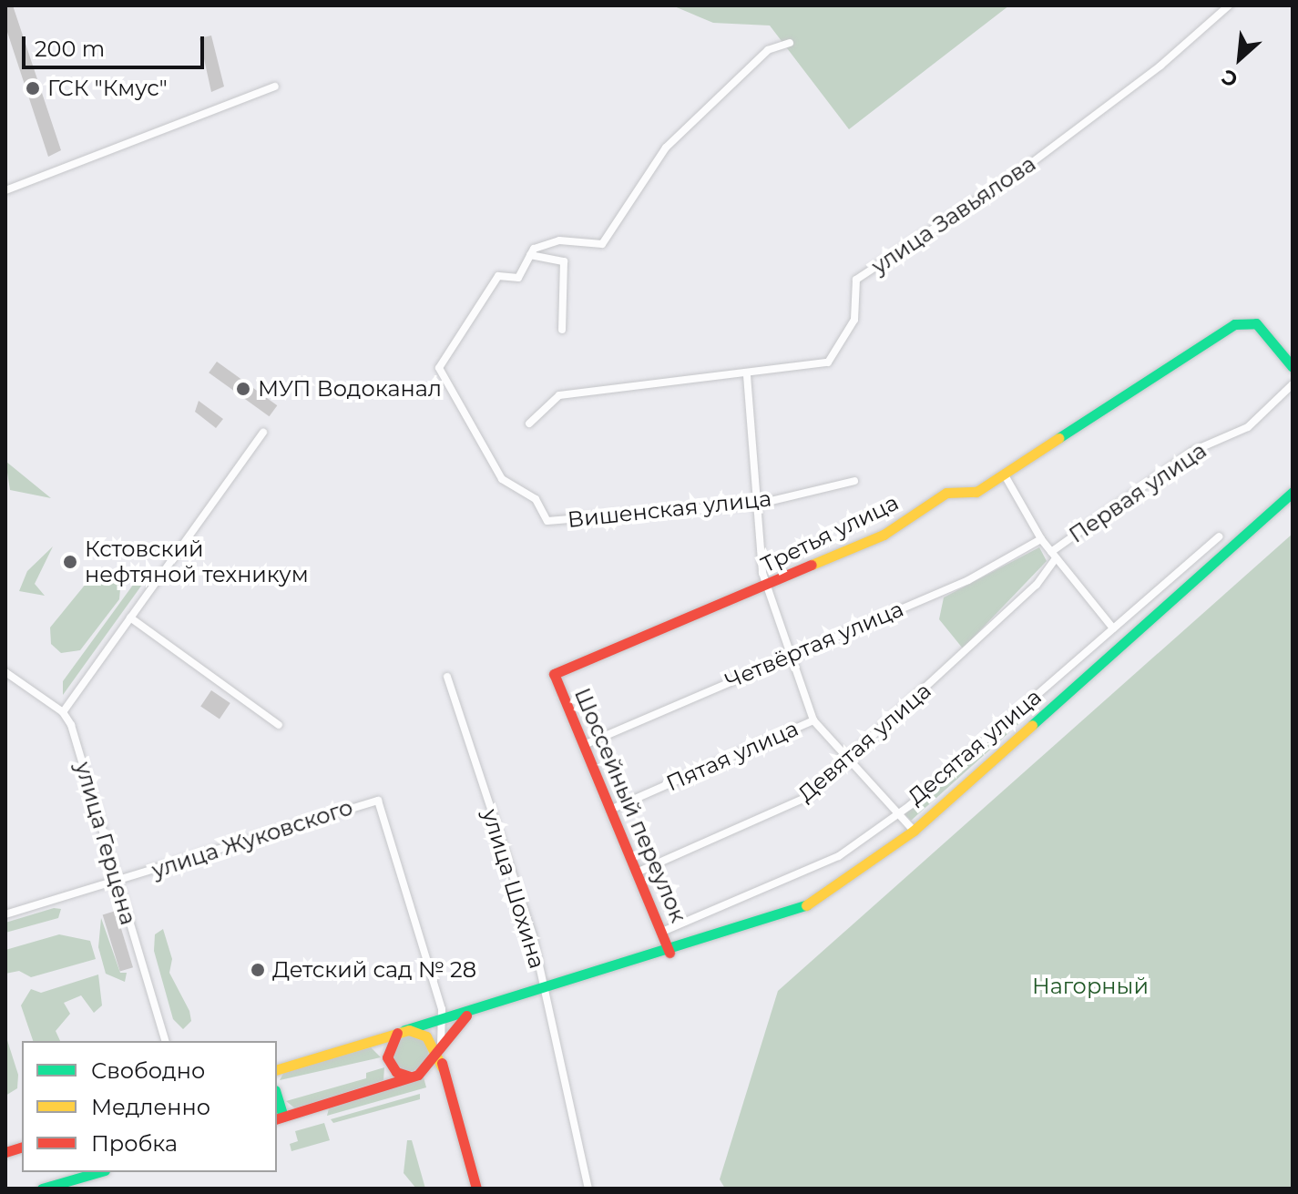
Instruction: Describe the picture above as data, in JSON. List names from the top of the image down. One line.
{"streets":{"street":["улица Завьялова","Первая улица","Вишенская улица","Третья улица","Четвёртая улица","Девятая улица","Десятая улица","Пятая улица","Шоссейный переулок","улица Жуковского","улица Герцена","улица Шохина"]},"crossings":[["Первая улица","Девятая улица"],["Третья улица","Шоссейный переулок"],["Четвёртая улица","Шоссейный переулок"],["Девятая улица","Шоссейный переулок"],["Десятая улица","Шоссейный переулок"],["Пятая улица","Шоссейный переулок"],["улица Жуковского","улица Герцена"]],"parks":["Нагорный"],"places":["ГСК \"Кмус\"","МУП Водоканал","Кстовский нефтяной техникум","Детский сад № 28"],"legend":["Свободно","Медленно","Пробка"],"scale_bar":"200 m","north":"bottom left"}
